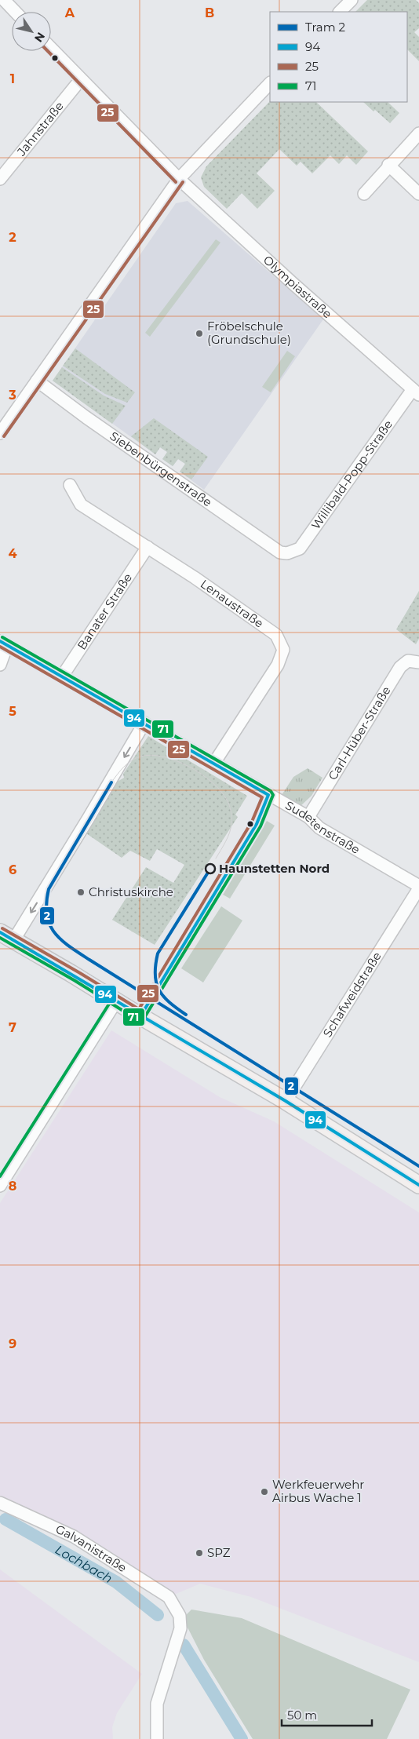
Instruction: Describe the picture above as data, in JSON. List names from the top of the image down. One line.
{"streets":{"street":["Jahnstraße","Olympiastraße","Siebenbürgenstraße","Willibald-Popp-Straße","Lenaustraße","Banater Straße","Carl-Hüber-Straße","Sudetenstraße","Schafweidstraße","Galvanistraße"]},"crossings":[["Jahnstraße","Olympiastraße"],["Olympiastraße","Willibald-Popp-Straße"],["Siebenbürgenstraße","Willibald-Popp-Straße"],["Lenaustraße","Banater Straße"],["Lenaustraße","Sudetenstraße"],["Banater Straße","Sudetenstraße"],["Carl-Hüber-Straße","Sudetenstraße"],["Sudetenstraße","Schafweidstraße"]],"water":["Lochbach"],"places":["Fröbelschule (Grundschule)","Haunstetten Nord","Christuskirche","Werkfeuerwehr Airbus Wache 1","SPZ"],"lines":["transit line 25","transit line 71","transit line 94","tram line 2"],"legend":["Tram 2","94","25","71"],"scale_bar":"50 m","north":"bottom right","grid":{"columns":["A","B"],"rows":["1","2","3","4","5","6","7","8","9"]}}
